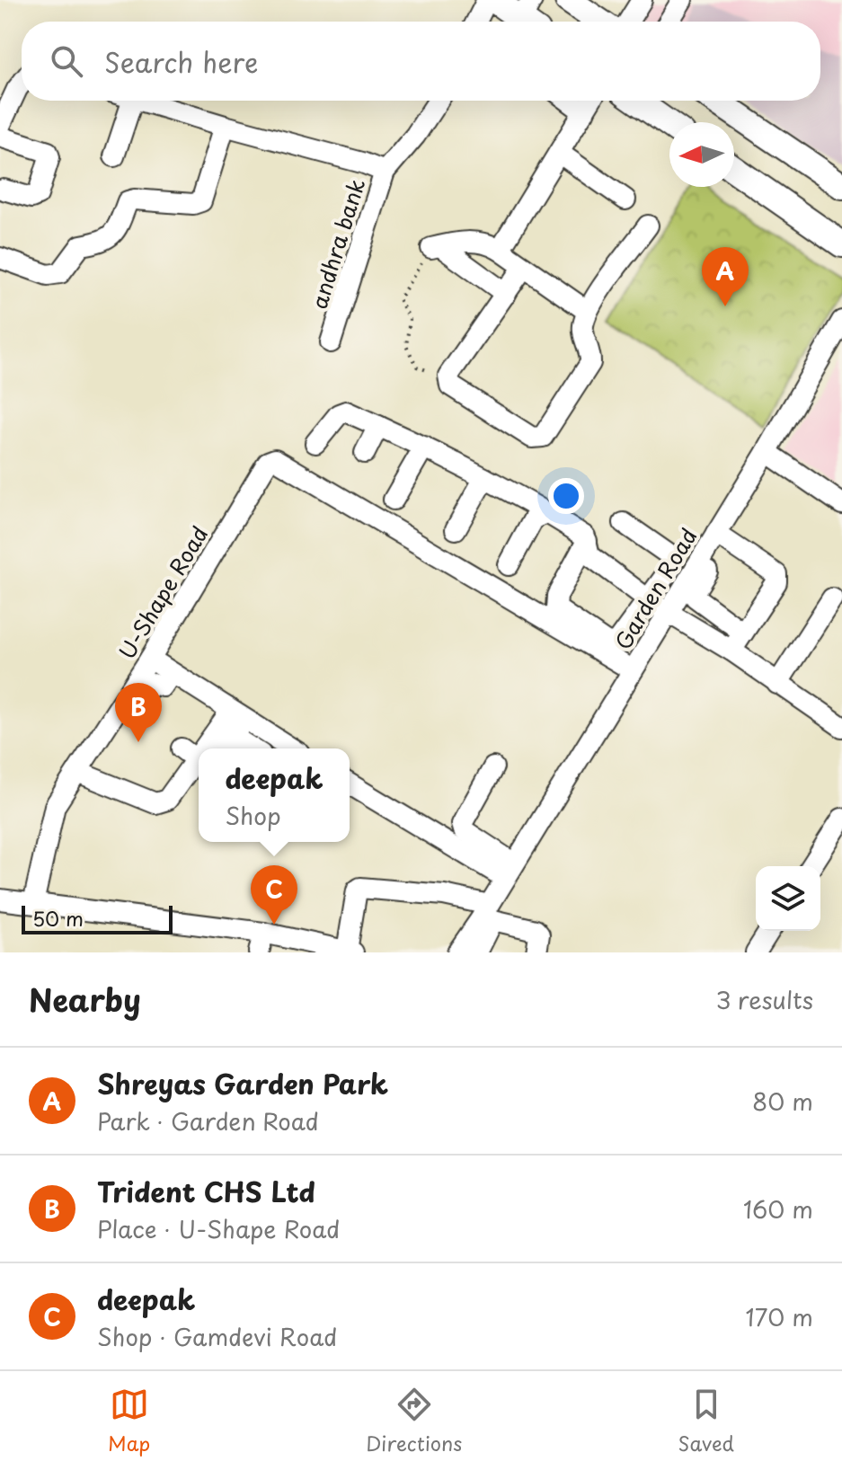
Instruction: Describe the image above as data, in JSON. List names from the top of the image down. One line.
{"streets":{"street":["andhra bank","Garden Road","U-Shape Road"]},"crossings":[["Garden Road","U-Shape Road"]],"scale_bar":"50 m","north":"left","page":{"search":"Search here","pins":["A","B","C"],"popup":["deepak","Shop"],"scale":"50 m","heading":["Nearby","3 results"],"list":[{"mark":"A","name":"Shreyas Garden Park","note":"Park · Garden Road","value":"80 m"},{"mark":"B","name":"Trident CHS Ltd","note":"Place · U-Shape Road","value":"160 m"},{"mark":"C","name":"deepak","note":"Shop · Gamdevi Road","value":"170 m"}],"nav":["Map","Directions","Saved"]}}
